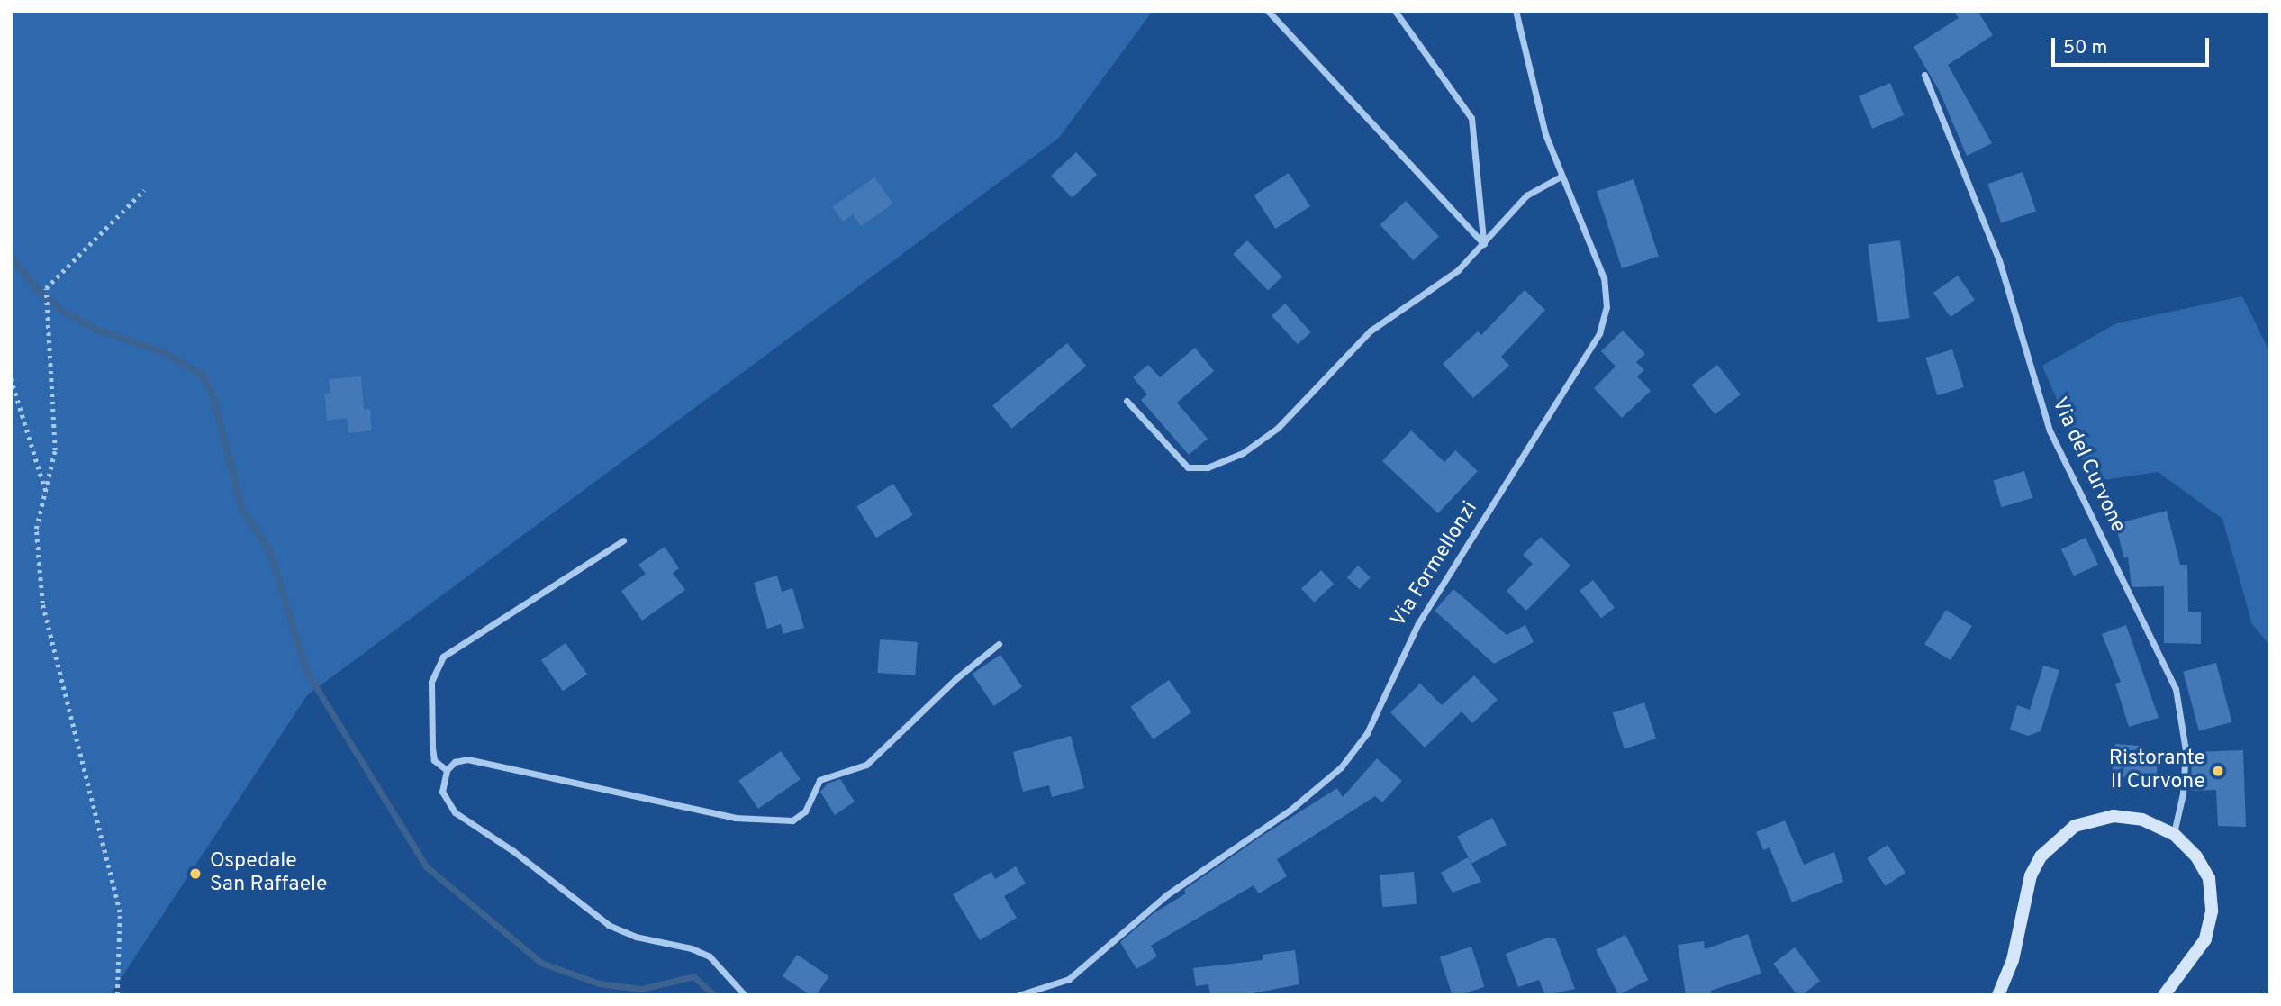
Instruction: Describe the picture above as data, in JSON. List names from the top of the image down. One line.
{"streets":{"street":["Via del Curvone","Via Formellonzi"]},"places":["Ristorante Il Curvone","Ospedale San Raffaele"],"scale_bar":"50 m"}
